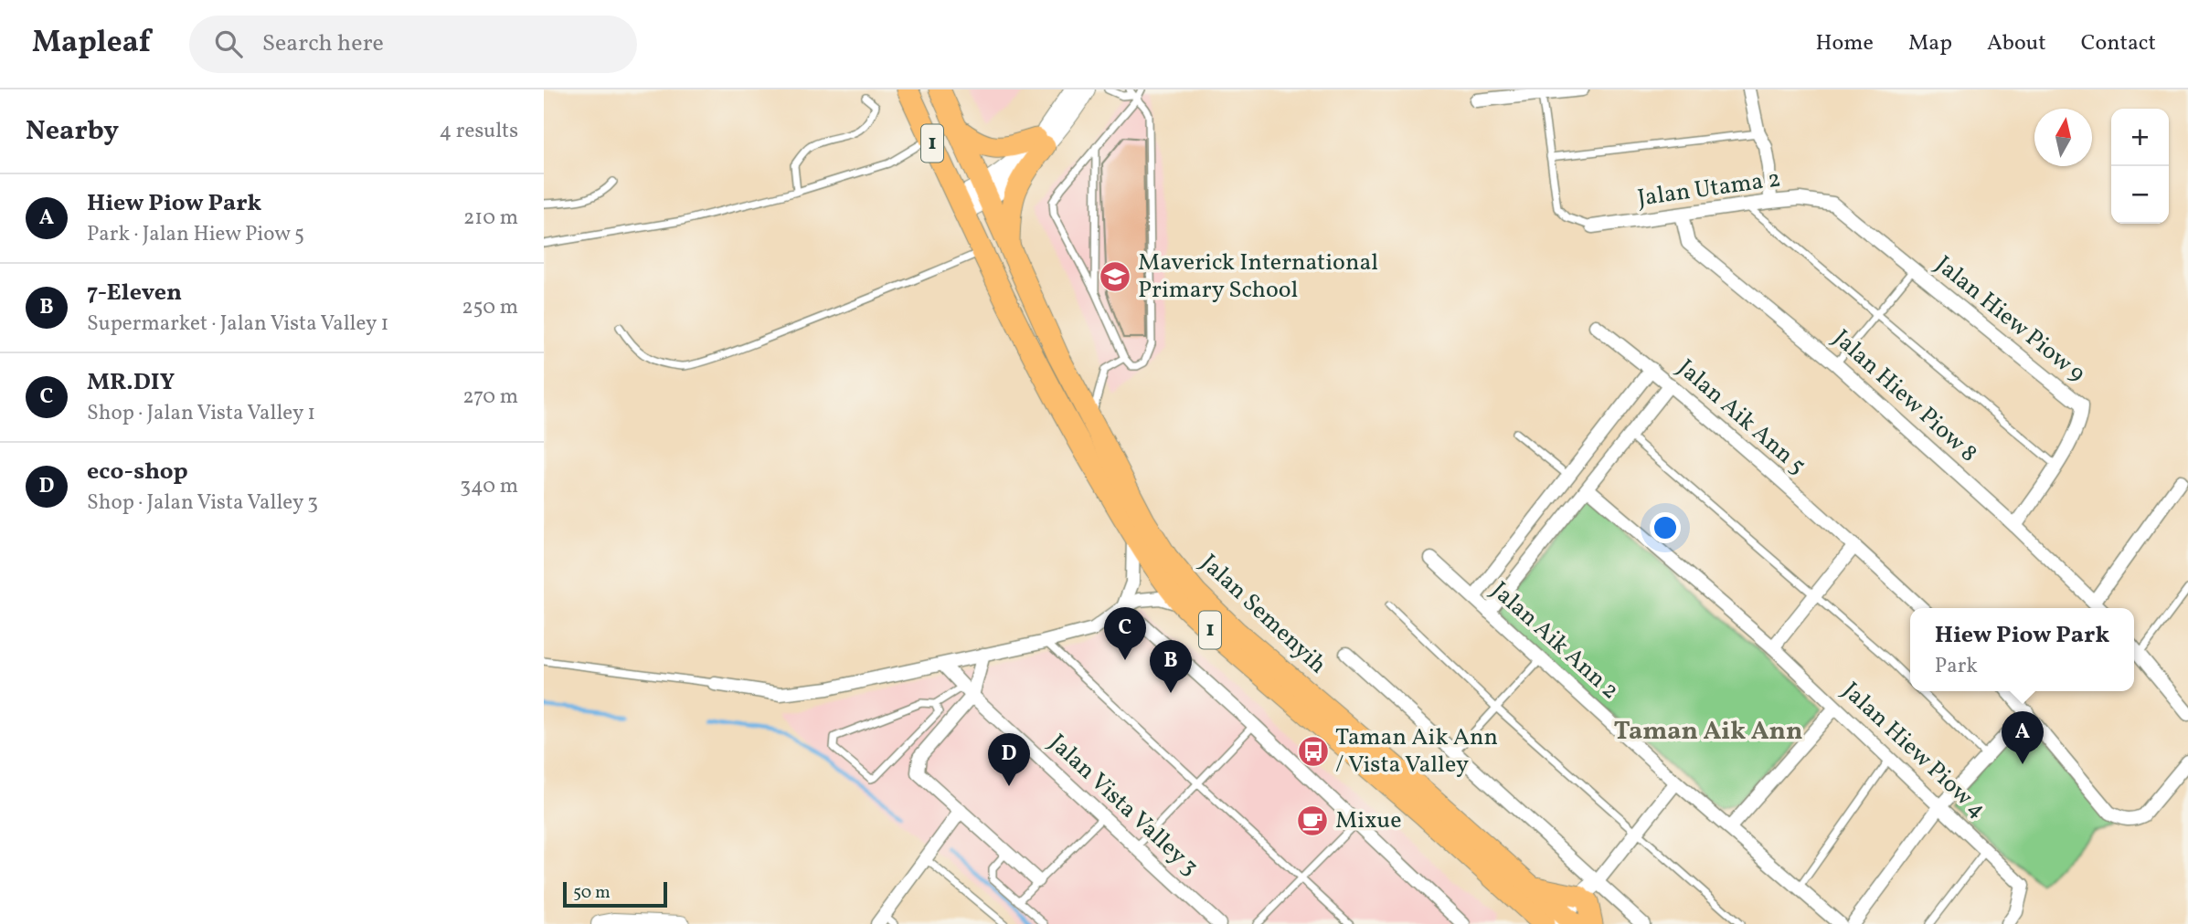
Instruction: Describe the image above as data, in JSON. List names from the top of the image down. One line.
{"streets":{"main road":["1","Jalan Semenyih"],"street":["Jalan Utama 2","Jalan Hiew Piow 9","Jalan Hiew Piow 8","Jalan Aik Ann 5","Jalan Aik Ann 2","Jalan Hiew Piow 4","Jalan Vista Valley 3"]},"crossings":[["Jalan Utama 2","Jalan Hiew Piow 9"],["Jalan Utama 2","Jalan Hiew Piow 8"],["Jalan Hiew Piow 9","Jalan Hiew Piow 8"]],"districts":["Taman Aik Ann"],"places":{"school or university":["Maverick International Primary School"],"bus stop":["Taman Aik Ann / Vista Valley"],"cafe":["Mixue"]},"scale_bar":"50 m","north":"top","page":{"header":"Mapleaf","search":"Search here","nav":["Home","Map","About","Contact"],"heading":["Nearby","4 results"],"map_buttons":["+","−"],"list":[{"mark":"A","name":"Hiew Piow Park","note":"Park · Jalan Hiew Piow 5","value":"210 m"},{"mark":"B","name":"7-Eleven","note":"Supermarket · Jalan Vista Valley 1","value":"250 m"},{"mark":"C","name":"MR.DIY","note":"Shop · Jalan Vista Valley 1","value":"270 m"},{"mark":"D","name":"eco-shop","note":"Shop · Jalan Vista Valley 3","value":"340 m"}],"pins":["C","B","A","D"],"popup":["Hiew Piow Park","Park"],"scale":"50 m"}}
